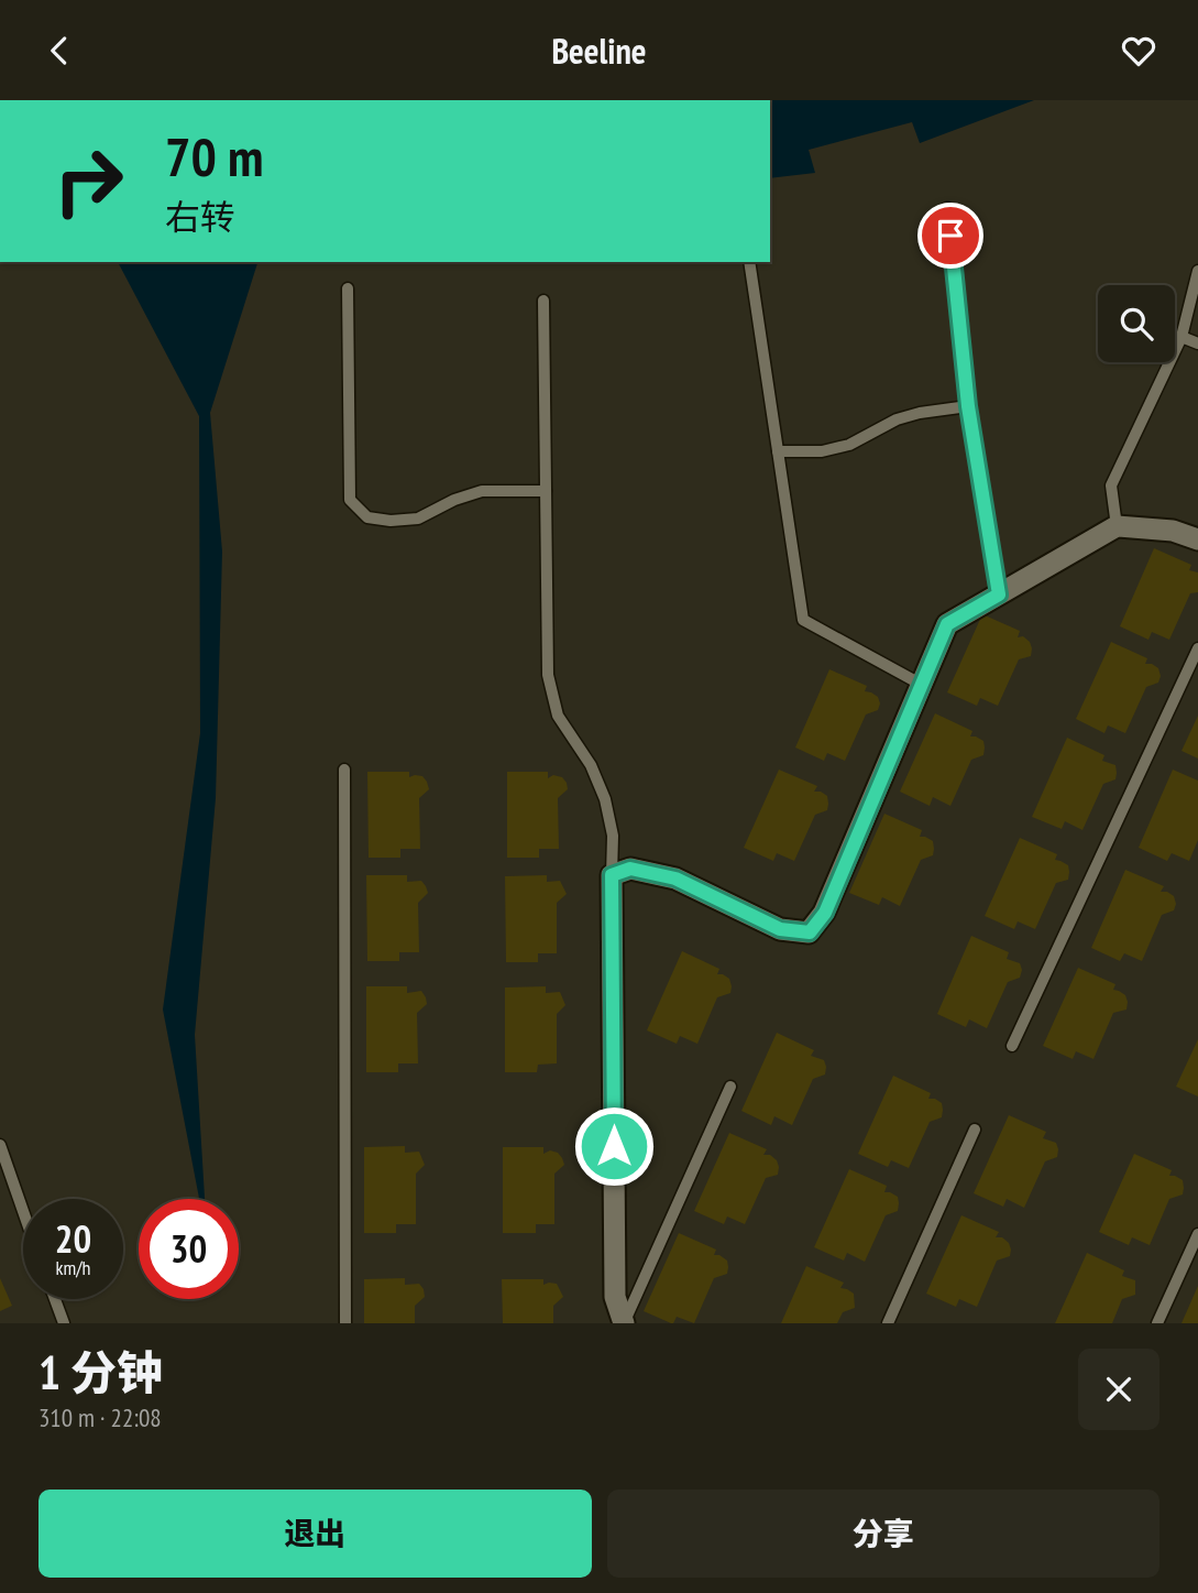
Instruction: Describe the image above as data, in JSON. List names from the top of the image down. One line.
{"page":{"header":"Beeline","turn":["70 m","右转"],"speed":"20 km/h","limit":"30","heading":["1 分钟","310 m · 22:08"],"buttons":["退出","分享"]}}
